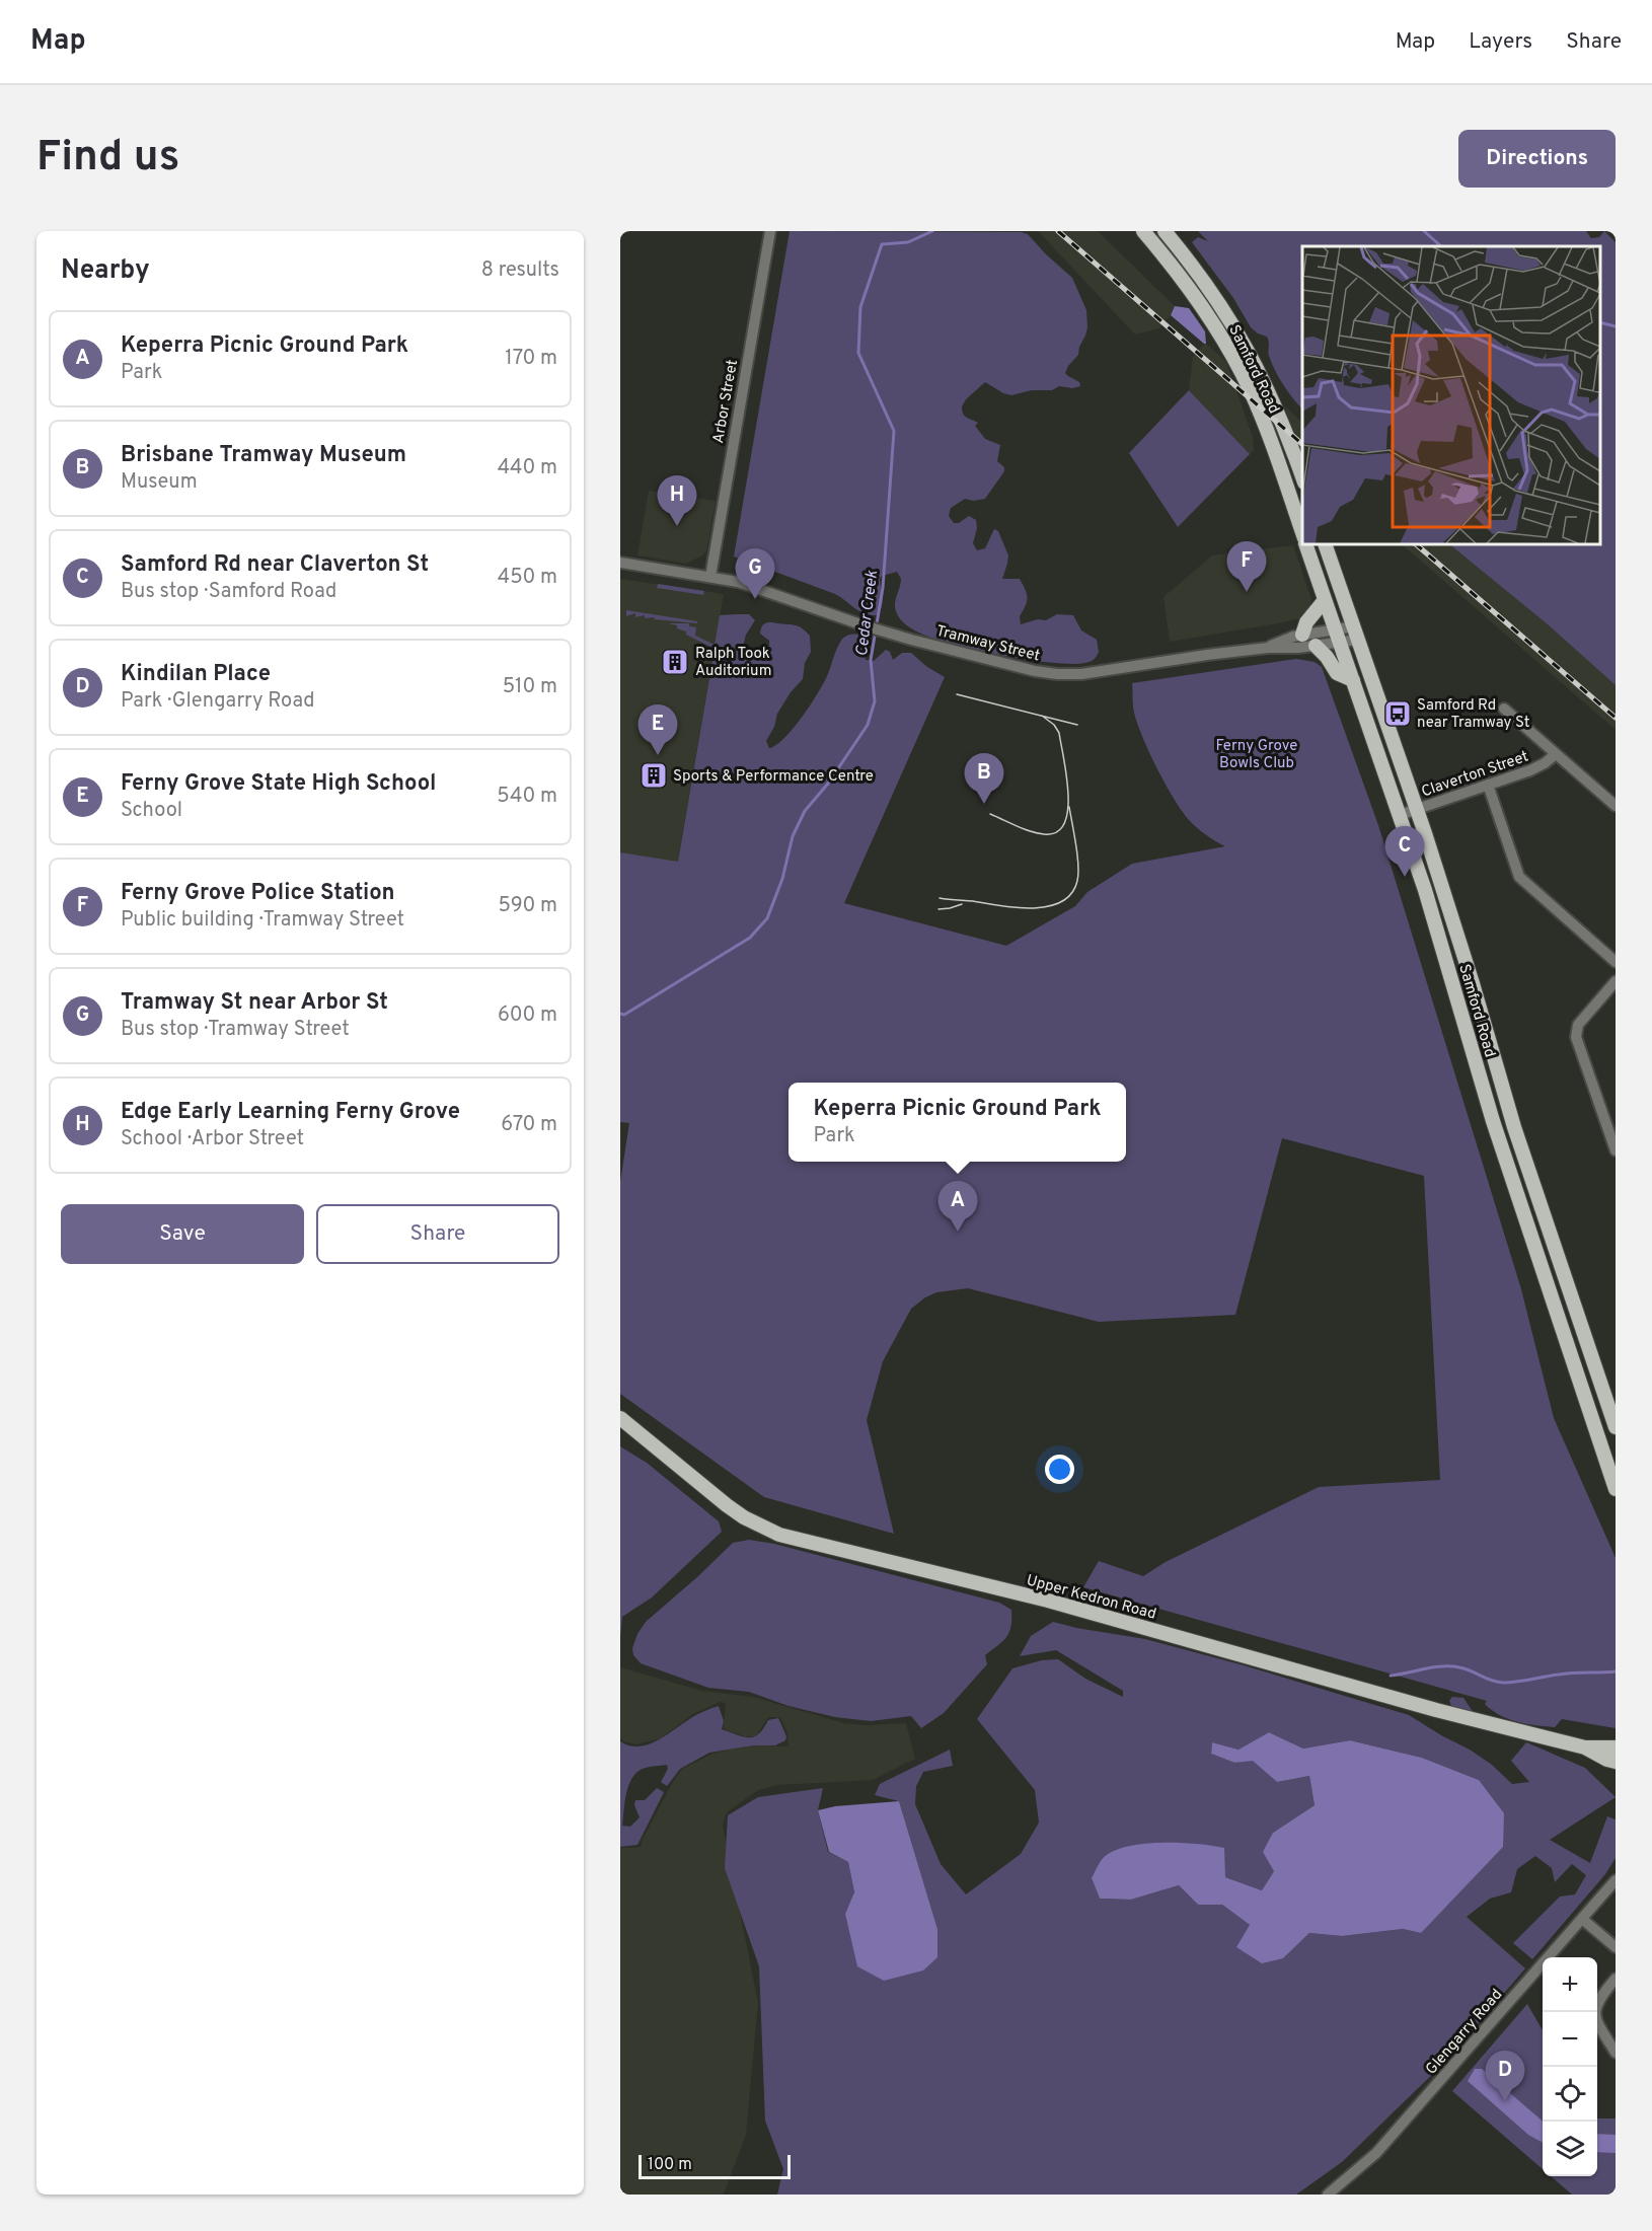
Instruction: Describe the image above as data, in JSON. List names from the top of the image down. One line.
{"streets":{"main road":["Samford Road","Upper Kedron Road"],"street":["Arbor Street","Tramway Street","Claverton Street","Glengarry Road"]},"crossings":[["Samford Road","Tramway Street"],["Samford Road","Claverton Street"],["Arbor Street","Tramway Street"]],"water":["Cedar Creek"],"parks":["Ferny Grove Bowls Club"],"places":{"building":["Ralph Took Auditorium","Sports & Performance Centre"],"bus stop":["Samford Rd near Tramway St"]},"scale_bar":"100 m","page":{"header":"Map","nav":["Map","Layers","Share"],"buttons":["Directions",["Save","Share"]],"title":"Find us","heading":["Nearby","8 results"],"list":[{"mark":"A","name":"Keperra Picnic Ground Park","note":"Park","value":"170 m"},{"mark":"B","name":"Brisbane Tramway Museum","note":"Museum","value":"440 m"},{"mark":"C","name":"Samford Rd near Claverton St","note":"Bus stop · Samford Road","value":"450 m"},{"mark":"D","name":"Kindilan Place","note":"Park · Glengarry Road","value":"510 m"},{"mark":"E","name":"Ferny Grove State High School","note":"School","value":"540 m"},{"mark":"F","name":"Ferny Grove Police Station","note":"Public building · Tramway Street","value":"590 m"},{"mark":"G","name":"Tramway St near Arbor St","note":"Bus stop · Tramway Street","value":"600 m"},{"mark":"H","name":"Edge Early Learning Ferny Grove","note":"School · Arbor Street","value":"670 m"}],"pins":["H","F","G","E","B","C","A","D"],"popup":["Keperra Picnic Ground Park","Park"],"map_buttons":["+","−"],"scale":"100 m"}}
